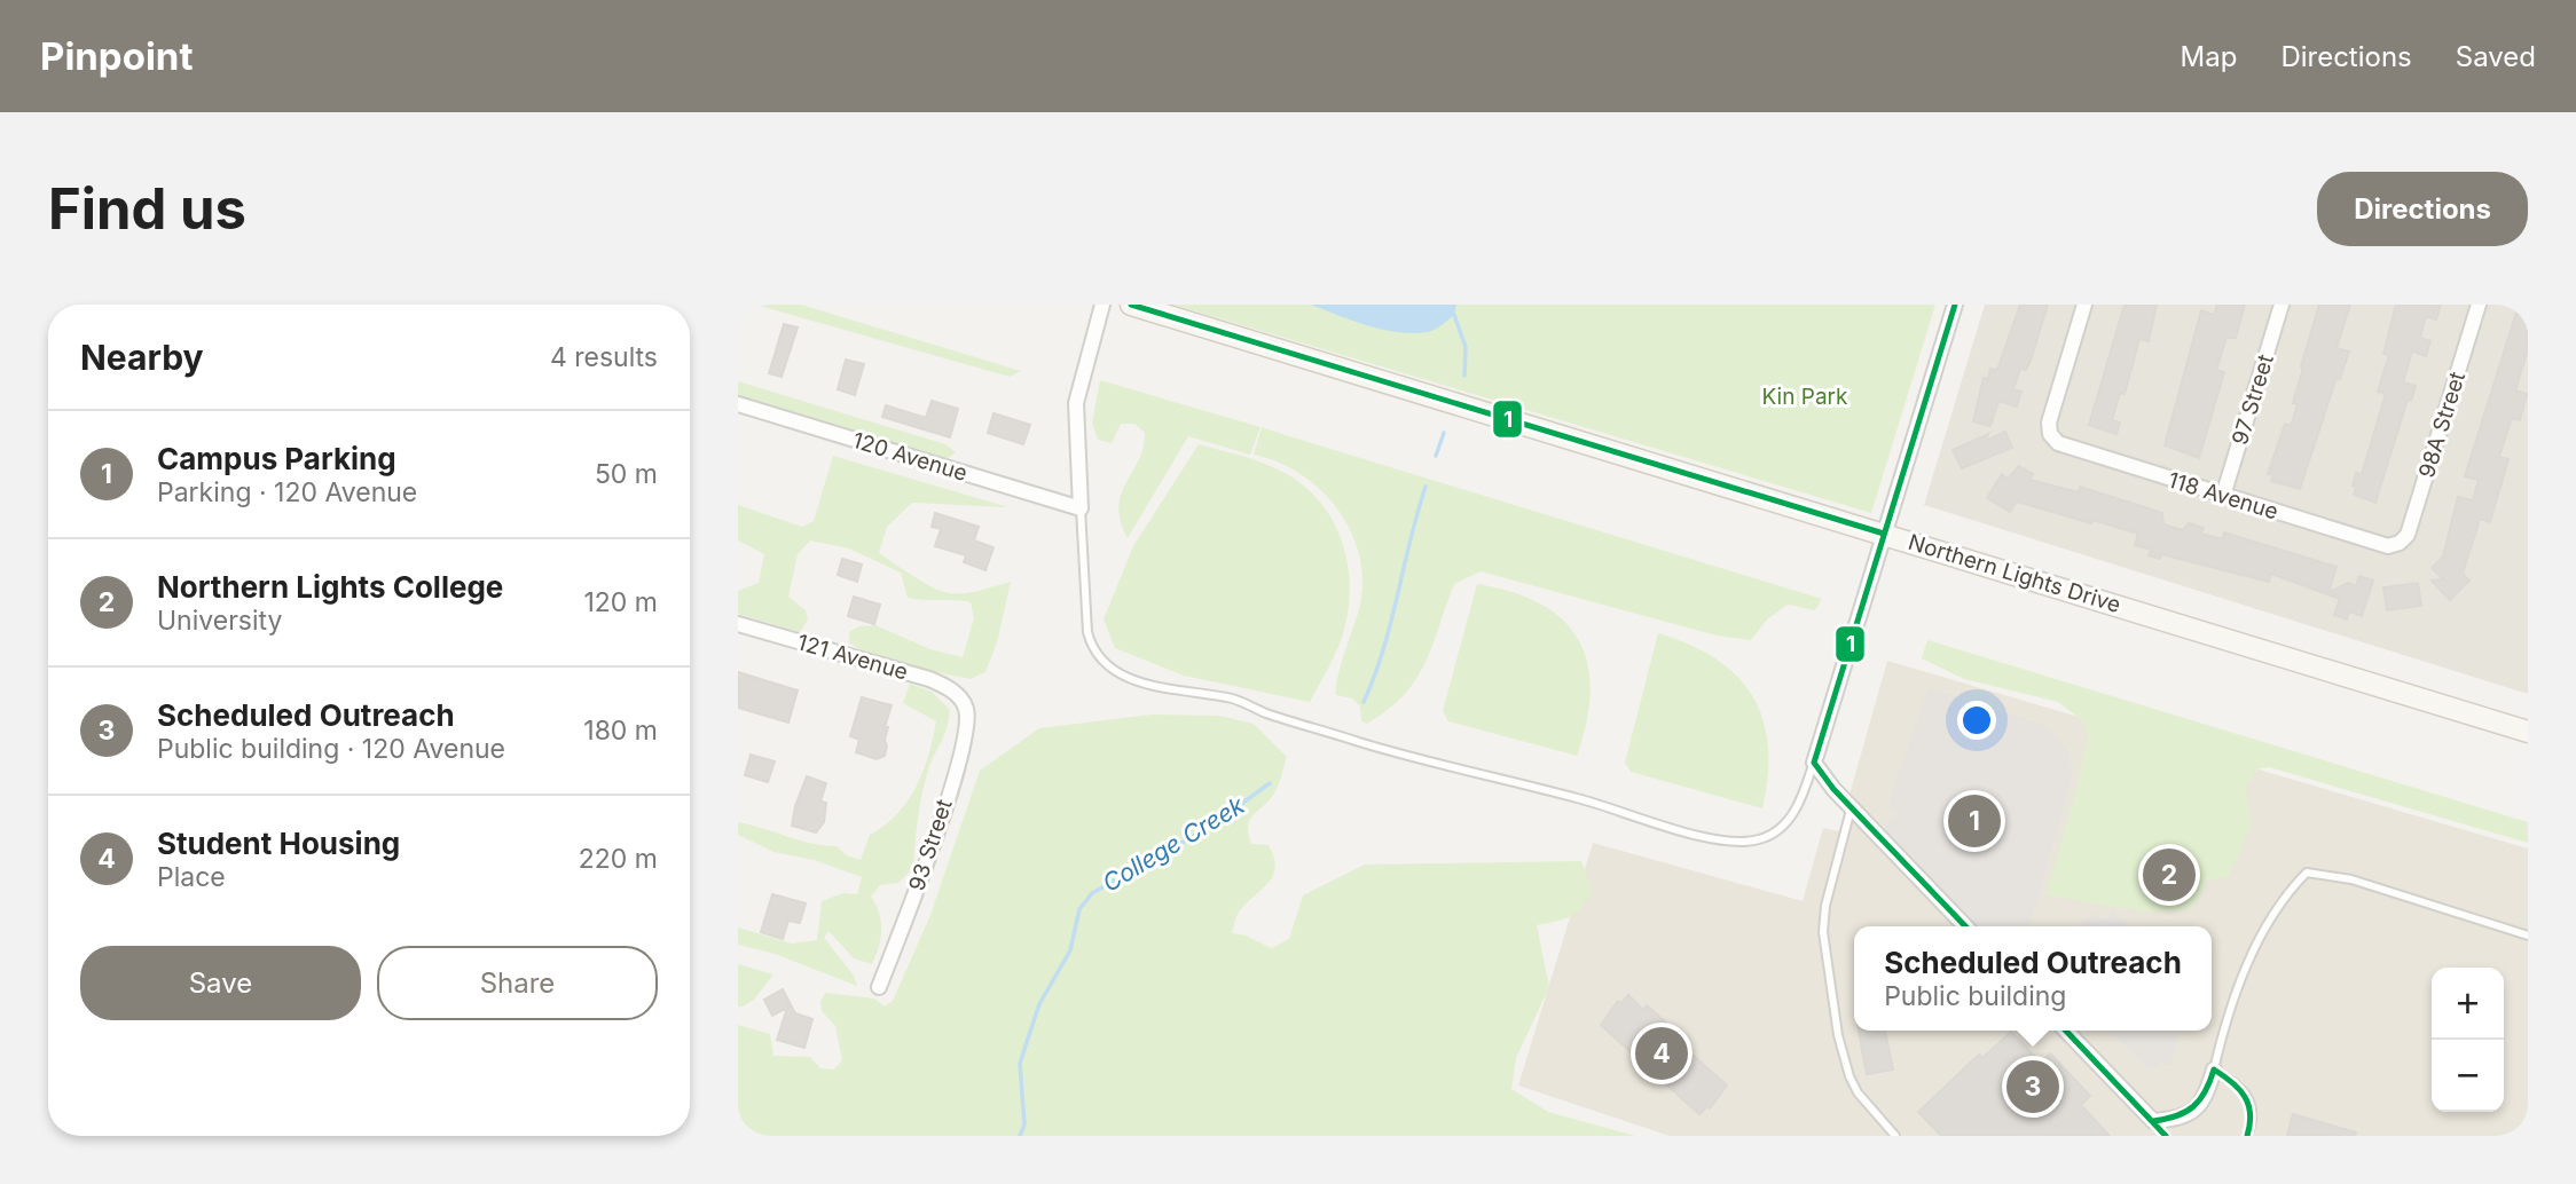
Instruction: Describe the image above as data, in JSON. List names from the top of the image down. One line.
{"streets":{"main road":["Northern Lights Drive"],"street":["97 Street","98A Street","120 Avenue","118 Avenue","121 Avenue","93 Street"]},"crossings":[["97 Street","118 Avenue"],["98A Street","118 Avenue"],["121 Avenue","93 Street"]],"water":["College Creek"],"parks":["Kin Park"],"lines":["transit line 1"],"page":{"header":"Pinpoint","nav":["Map","Directions","Saved"],"buttons":["Directions",["Save","Share"]],"title":"Find us","heading":["Nearby","4 results"],"list":[{"mark":"1","name":"Campus Parking","note":"Parking · 120 Avenue","value":"50 m"},{"mark":"2","name":"Northern Lights College","note":"University","value":"120 m"},{"mark":"3","name":"Scheduled Outreach","note":"Public building · 120 Avenue","value":"180 m"},{"mark":"4","name":"Student Housing","note":"Place","value":"220 m"}],"pins":["1","2","4","3"],"popup":["Scheduled Outreach","Public building"],"map_buttons":["+","−"]}}
